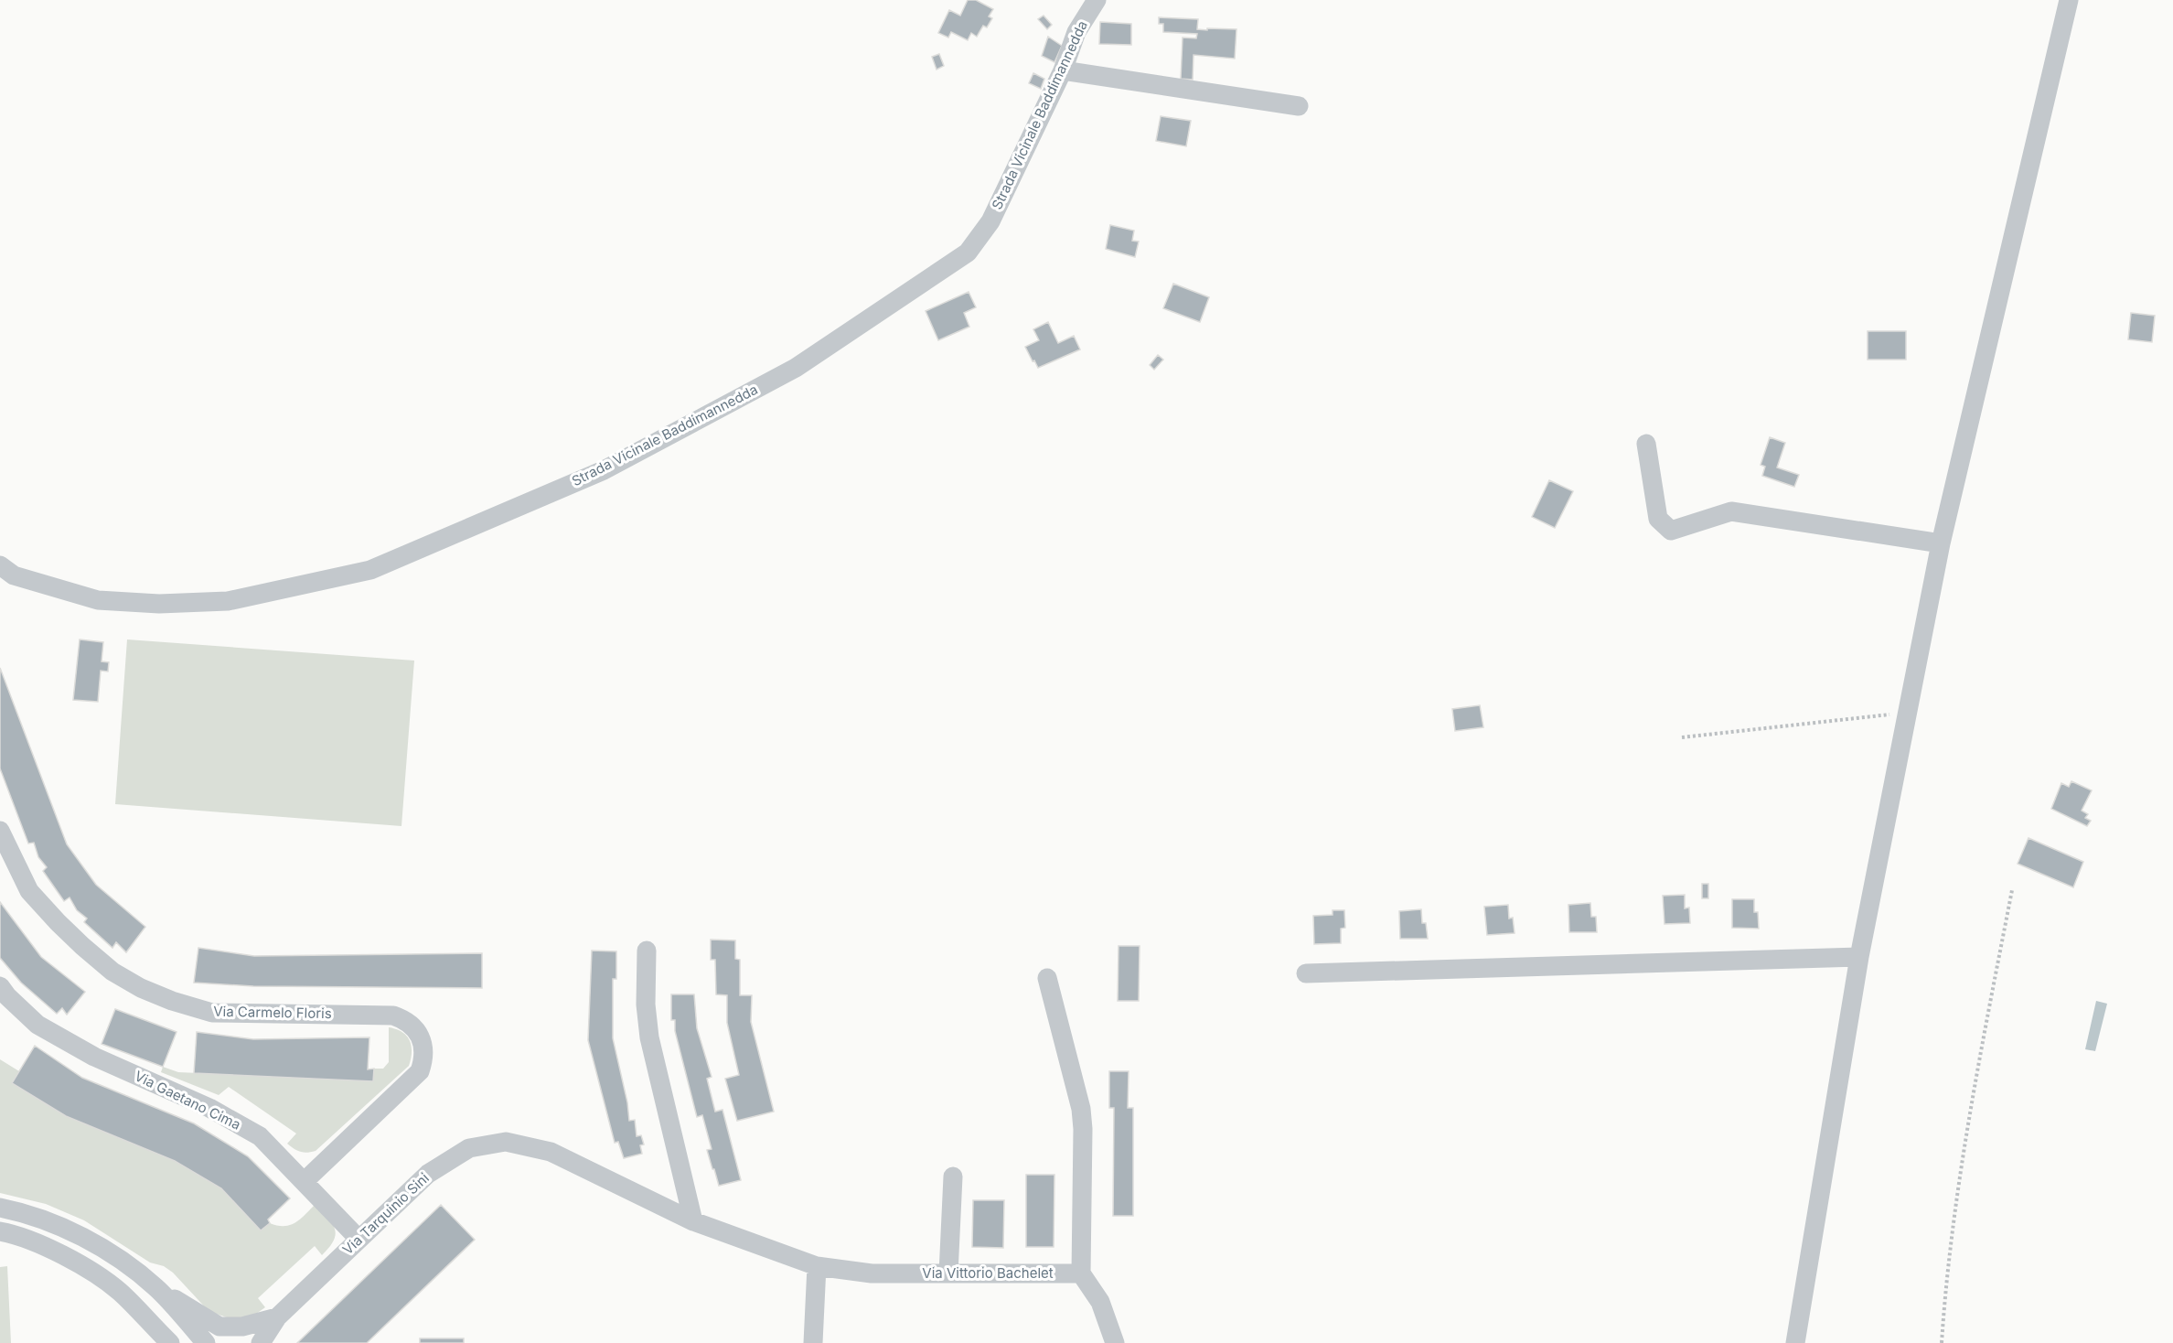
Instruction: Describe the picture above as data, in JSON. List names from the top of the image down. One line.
{"streets":{"street":["Strada Vicinale Baddimannedda","Via Carmelo Floris","Via Gaetano Cima","Via Tarquinio Sini","Via Vittorio Bachelet"]},"crossings":[["Via Carmelo Floris","Via Gaetano Cima"],["Via Gaetano Cima","Via Tarquinio Sini"],["Via Tarquinio Sini","Via Vittorio Bachelet"]]}
